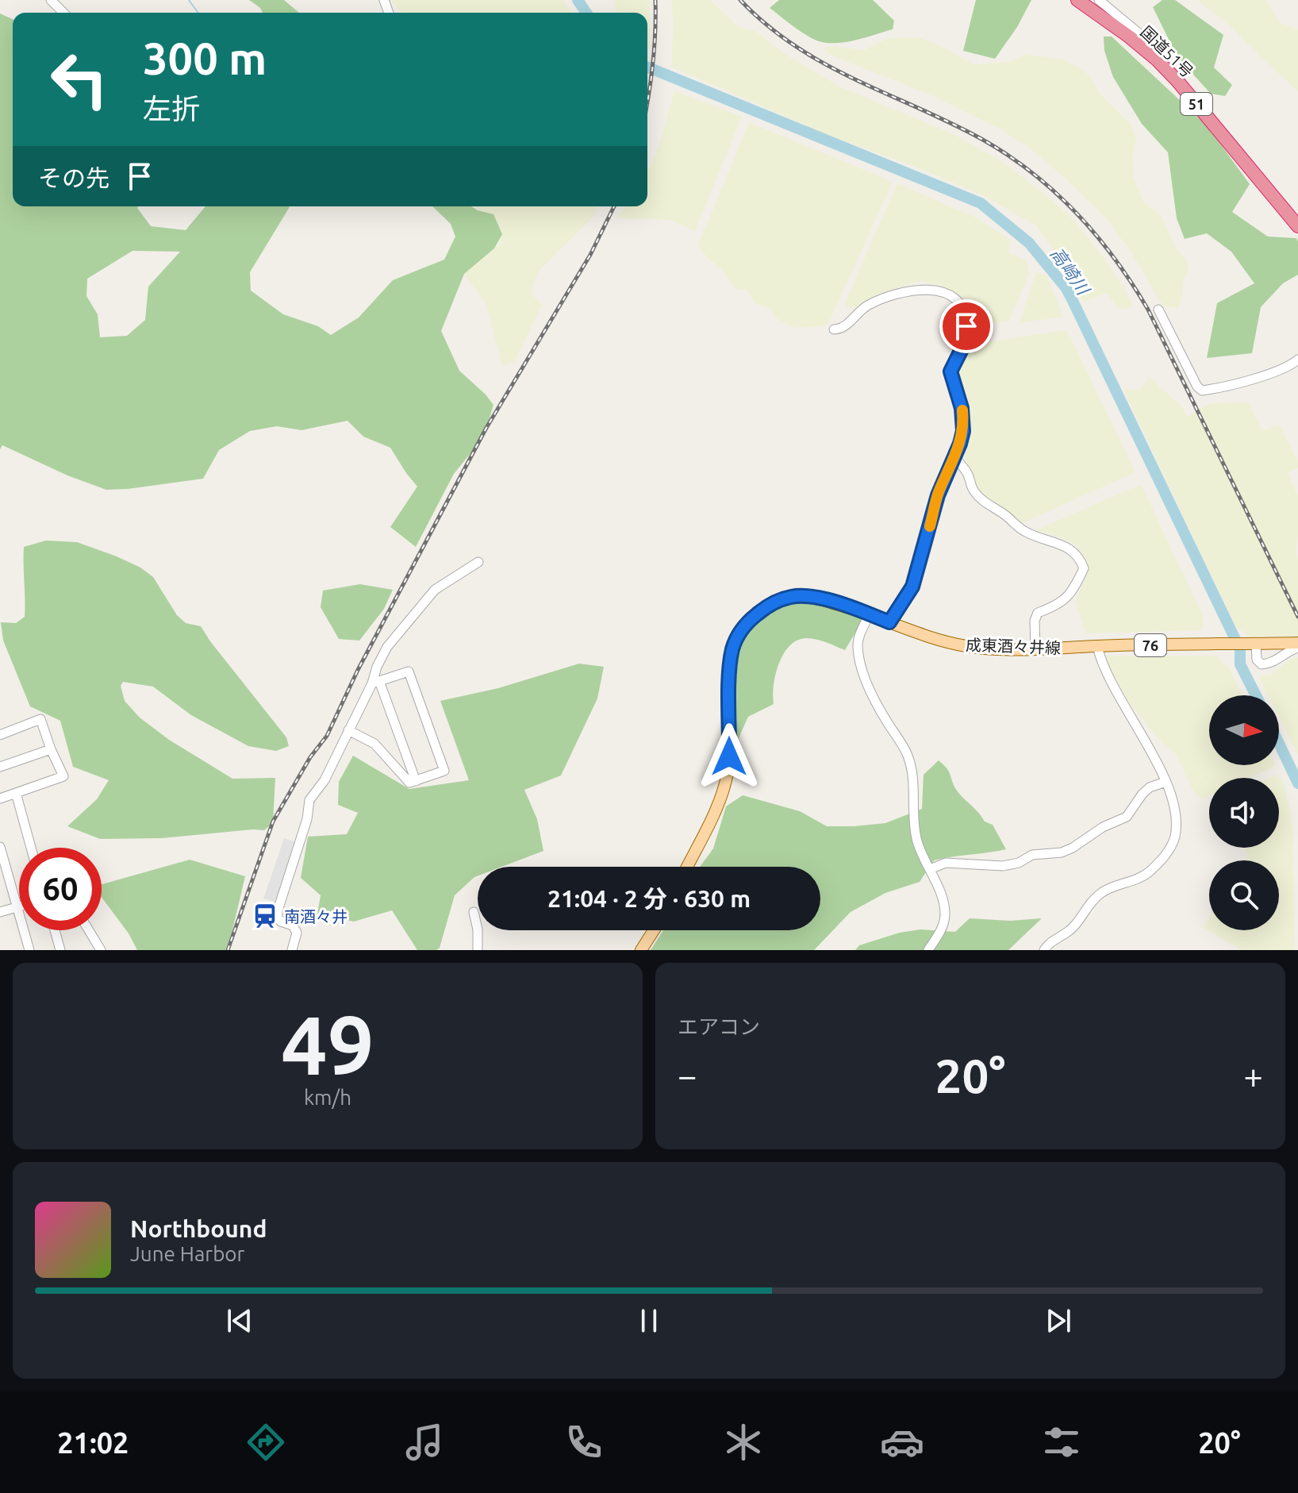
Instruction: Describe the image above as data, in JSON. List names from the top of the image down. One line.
{"streets":{"highway":["国道51号","51"],"main road":["76","成東酒々井線"]},"water":["高崎川"],"places":{"station":["南酒々井"]},"north":"right","page":{"turn":["300 m","左折"],"then":"その先","limit":"60","trip":"21:04 · 2 分 · 630 m","tile":[["49","km/h"],"エアコン"],"heat":["−","20°","+"],"song":["Northbound","June Harbor"],"tabs":["21:02","20°"]}}
